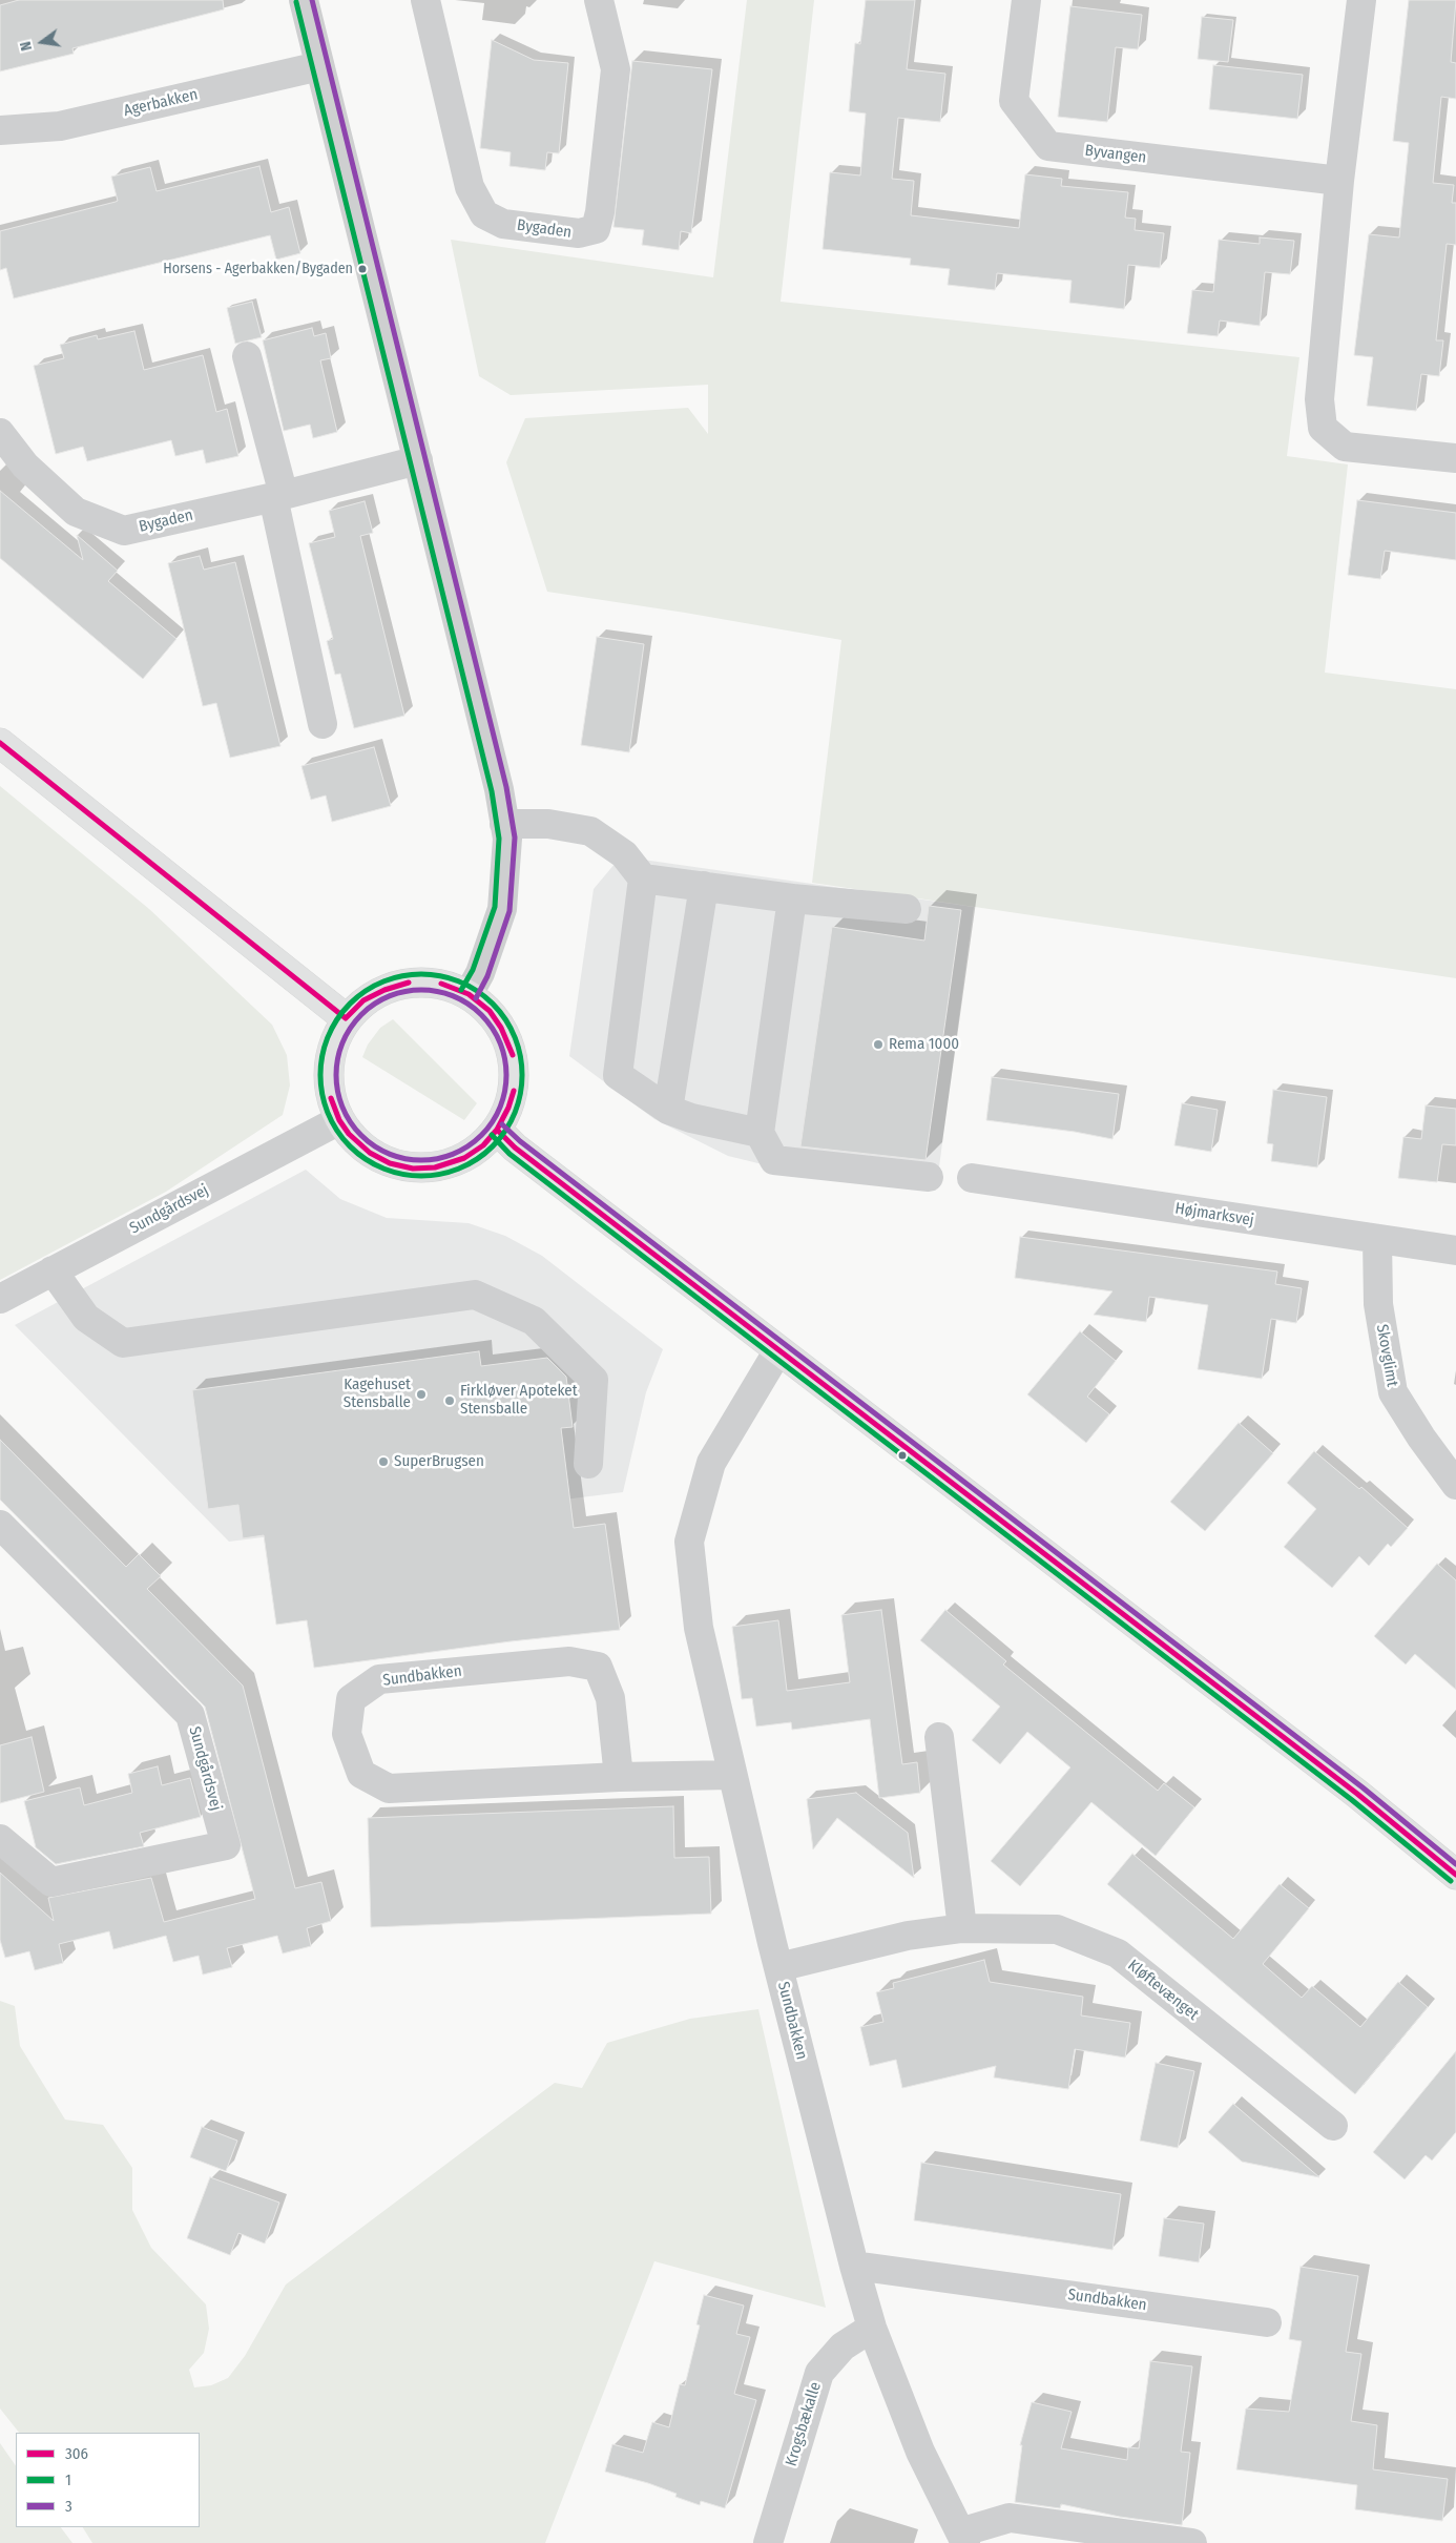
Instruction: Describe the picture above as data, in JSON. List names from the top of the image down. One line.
{"streets":{"street":["Agerbakken","Byvangen","Bygaden","Sundgårdsvej","Højmarksvej","Skovglimt","Sundbakken","Kløftevænget","Krogsbækalle"]},"crossings":[["Højmarksvej","Skovglimt"],["Sundbakken","Kløftevænget"],["Sundbakken","Krogsbækalle"]],"places":["Horsens - Agerbakken/Bygaden","Rema 1000","Kagehuset Stensballe","Firkløver Apoteket Stensballe","SuperBrugsen"],"lines":["transit line 3","transit line 1","transit line 306"],"legend":["306","1","3"],"north":"left"}
